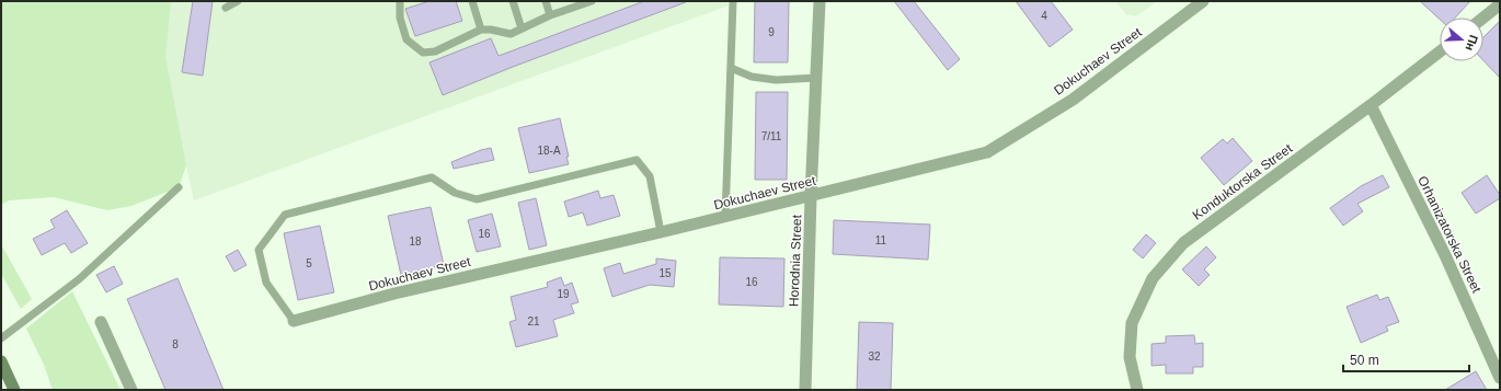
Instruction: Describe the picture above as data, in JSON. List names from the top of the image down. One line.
{"streets":{"street":["Dokuchaev Street","Konduktorska Street","Orhanizatorska Street","Horodnia Street"]},"crossings":[["Dokuchaev Street","Horodnia Street"],["Konduktorska Street","Orhanizatorska Street"]],"house_numbers":["4","9","7/11","18-А","16","11","18","5","15","16","19","21","8","32"],"scale_bar":"50 m","north":"right"}
